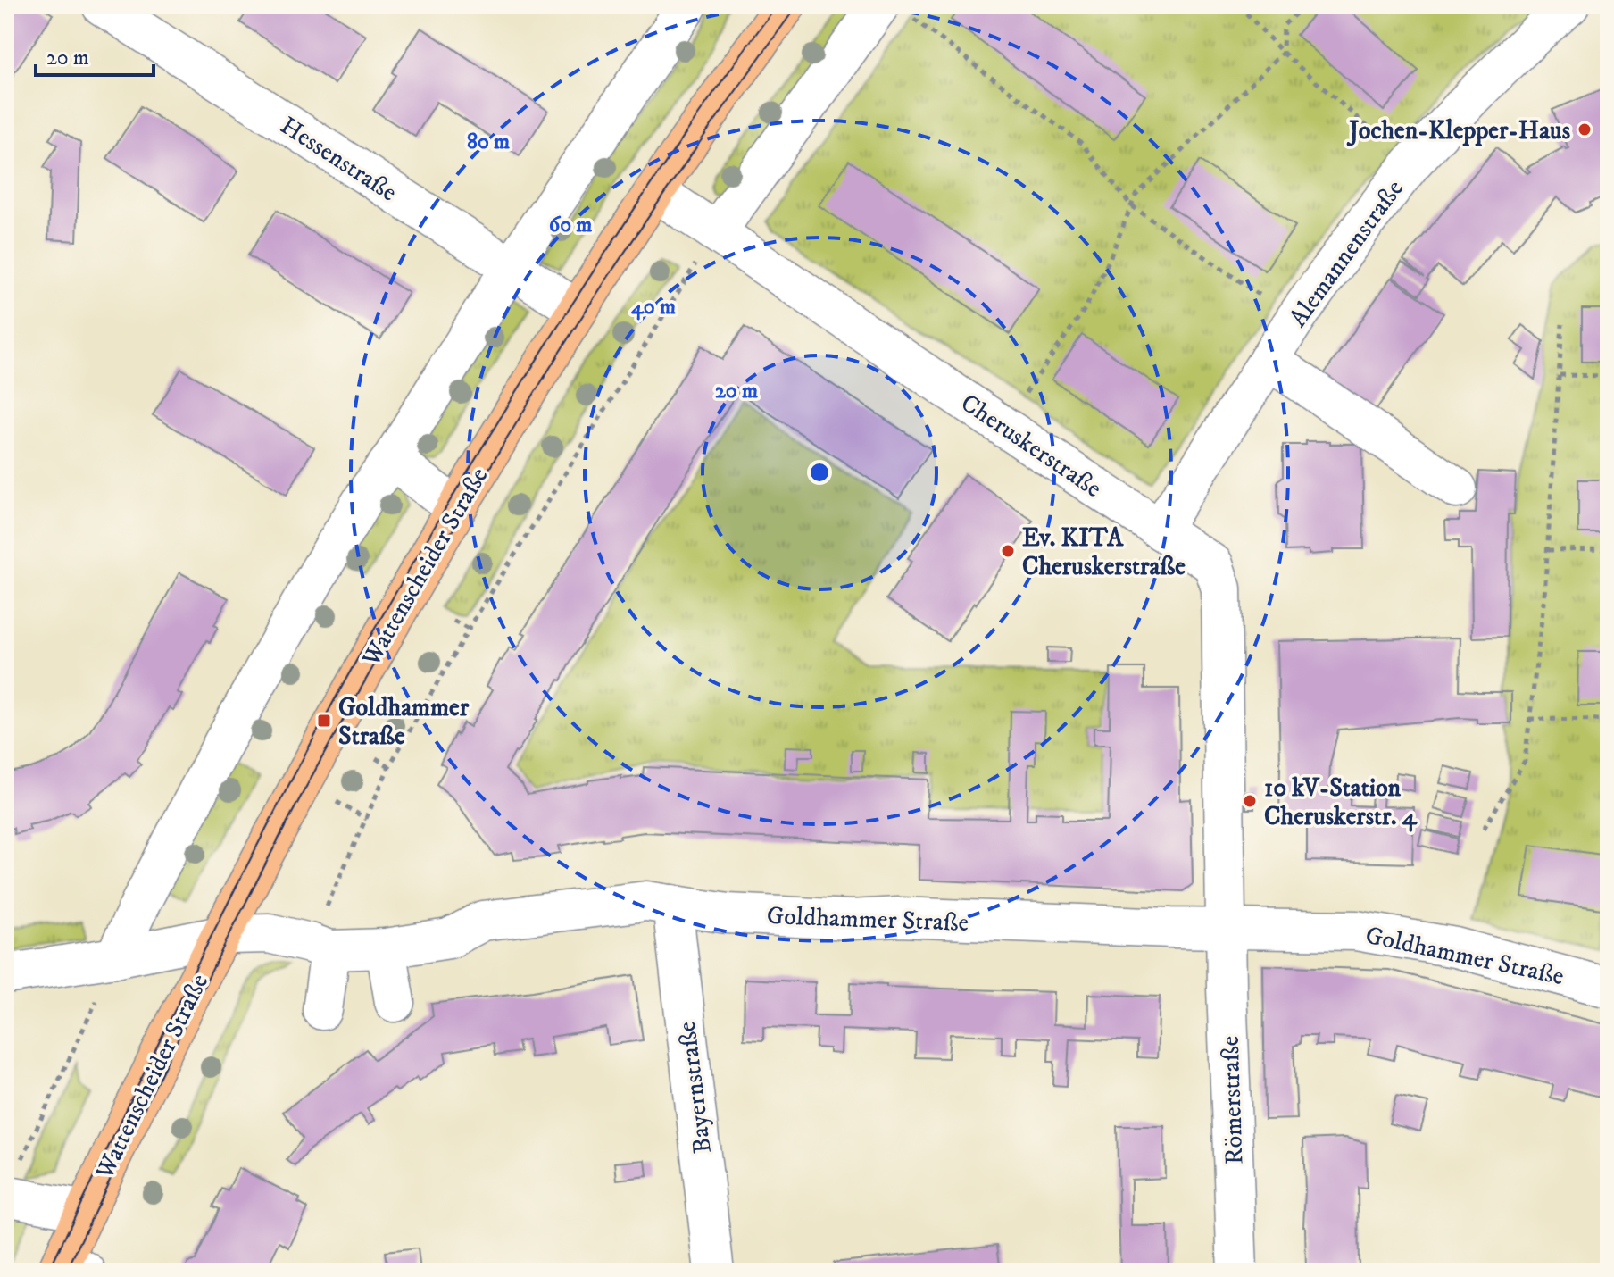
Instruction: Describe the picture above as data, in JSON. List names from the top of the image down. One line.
{"streets":{"main road":["Wattenscheider Straße"],"street":["Hessenstraße","Alemannenstraße","Cheruskerstraße","Goldhammer Straße","Bayernstraße","Römerstraße"]},"crossings":[["Hessenstraße","Wattenscheider Straße"],["Alemannenstraße","Cheruskerstraße"],["Cheruskerstraße","Wattenscheider Straße"],["Cheruskerstraße","Goldhammer Straße"],["Cheruskerstraße","Römerstraße"],["Wattenscheider Straße","Goldhammer Straße"],["Goldhammer Straße","Bayernstraße"],["Goldhammer Straße","Römerstraße"]],"places":{"other":["Jochen-Klepper-Haus","Ev. KITA Cheruskerstraße","10 kV-Station Cheruskerstr. 4"],"transit":["Goldhammer Straße"]},"scale_bar":"20 m","rings":["80 m","60 m","40 m","20 m"]}
